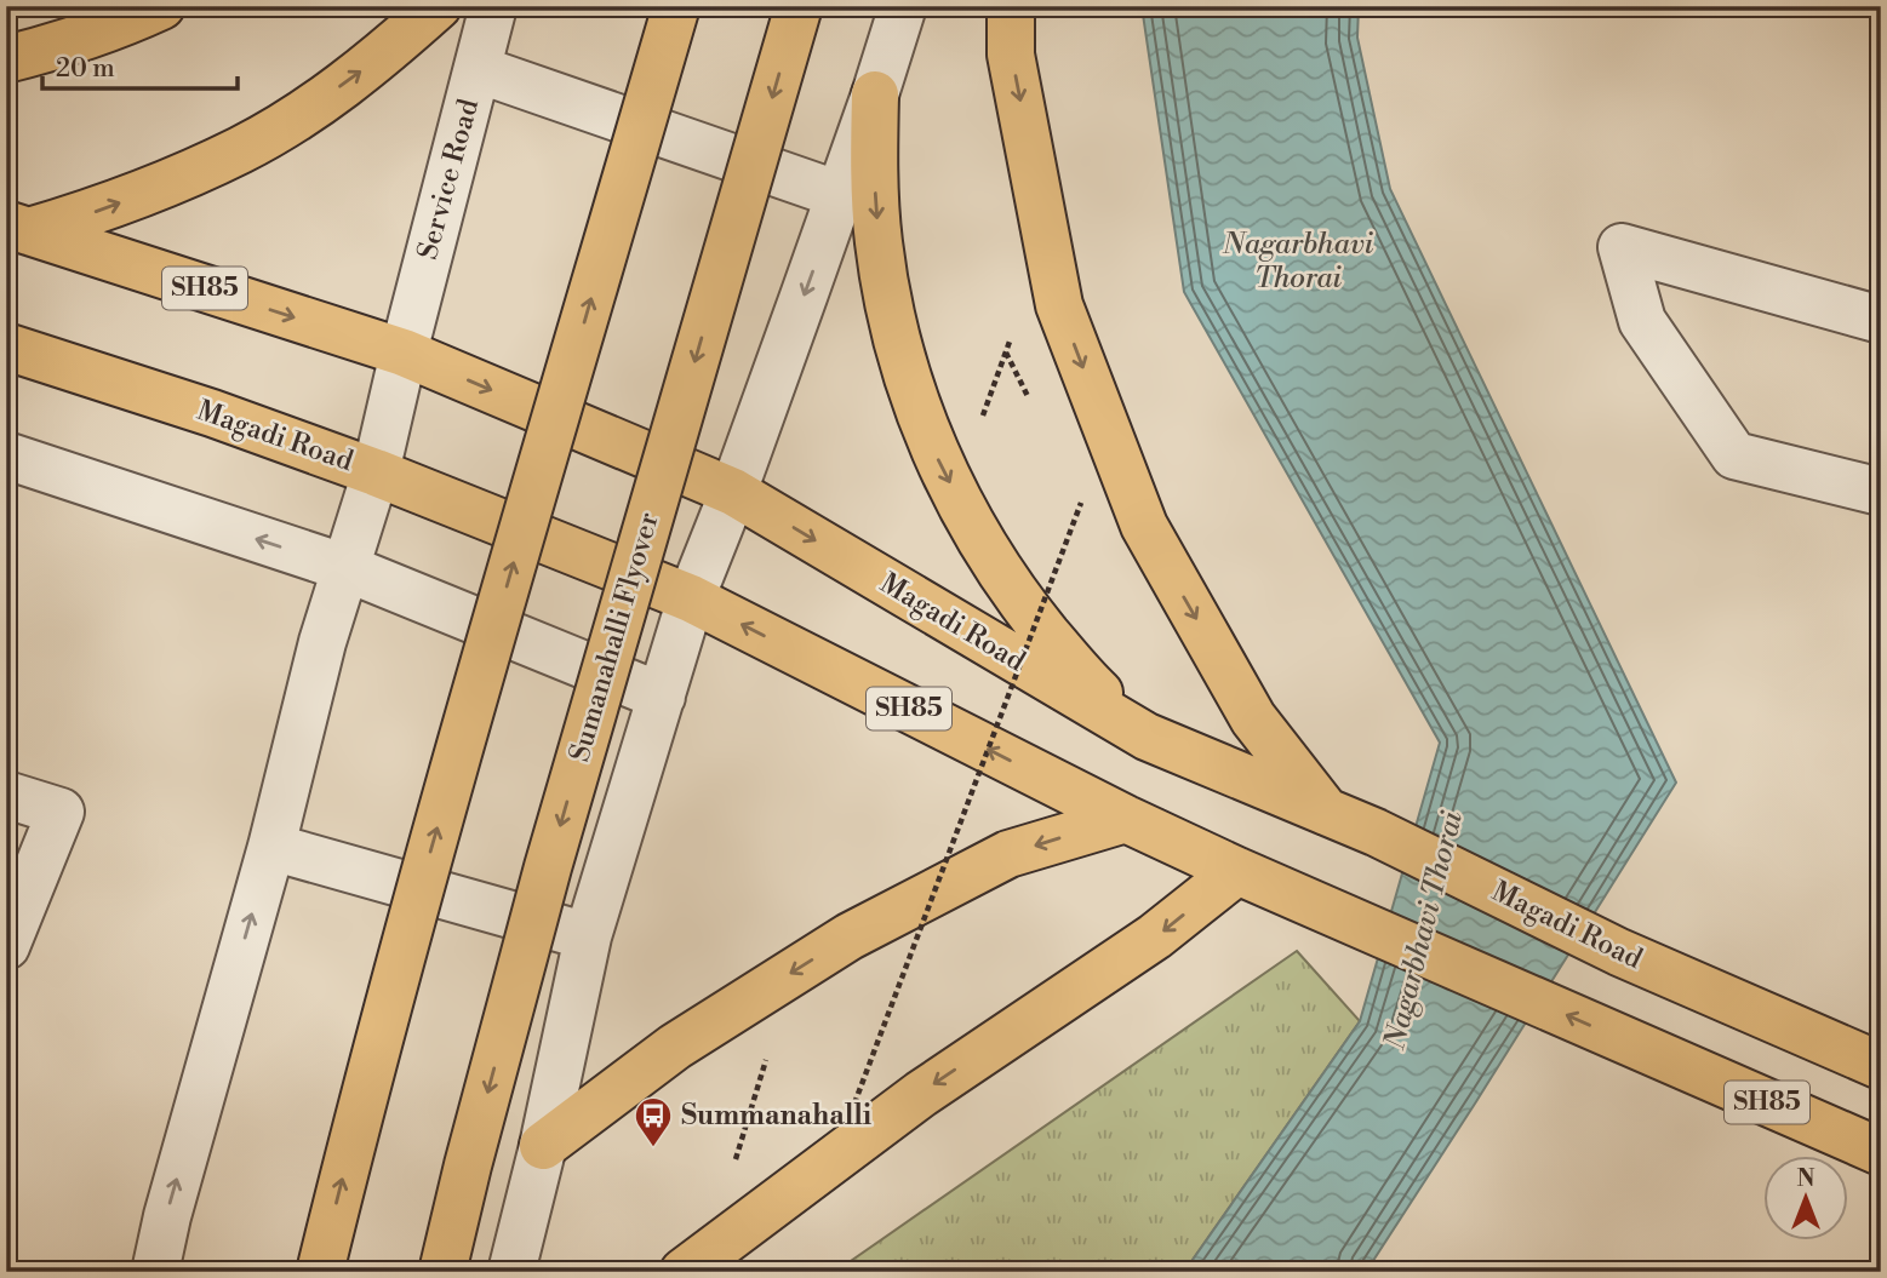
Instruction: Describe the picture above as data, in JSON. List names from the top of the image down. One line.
{"streets":{"main road":["SH85","Magadi Road","Sumanahalli Flyover"],"street":["Service Road"]},"crossings":[["Service Road","Magadi Road"]],"water":["Nagarbhavi Thorai"],"places":{"bus stop":["Summanahalli"]},"scale_bar":"20 m","north":"top"}
